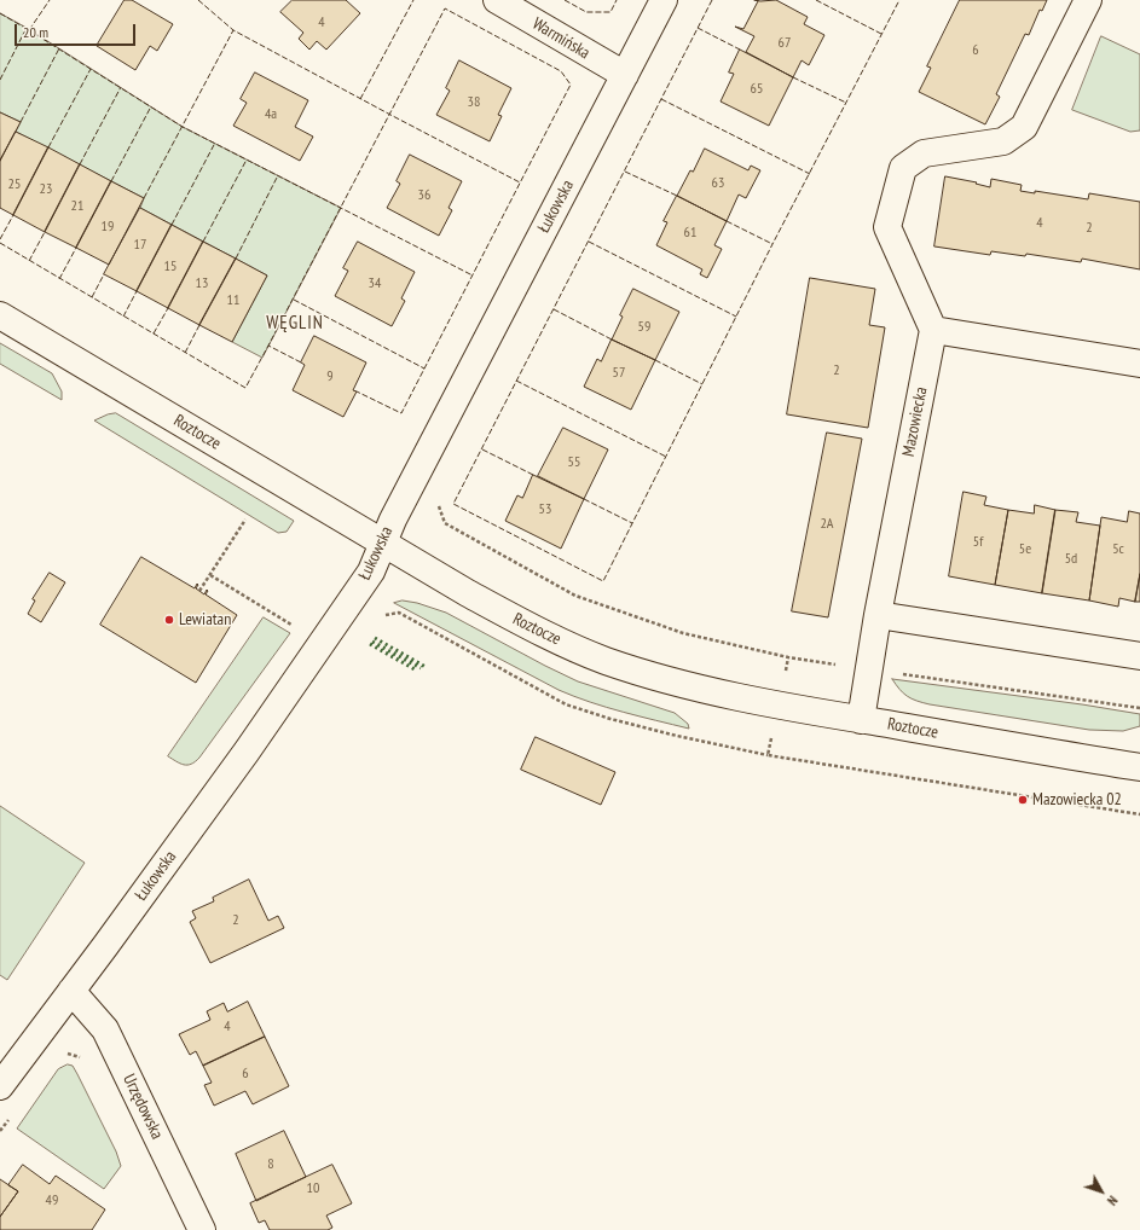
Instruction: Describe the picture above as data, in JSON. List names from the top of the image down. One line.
{"streets":{"street":["Warmińska","Łukowska","Mazowiecka","Roztocze","Urzędowska"]},"crossings":[["Warmińska","Łukowska"],["Łukowska","Roztocze"],["Łukowska","Urzędowska"],["Mazowiecka","Roztocze"]],"districts":["WĘGLIN"],"places":["Lewiatan","Mazowiecka 02"],"house_numbers":["4","67","6","65","38","4a","63","25","23","36","21","4","19","2","61","17","15","13","34","11","59","2","57","9","55","53","2A","5f","5e","5c","5d","2","4","6","8","10","49"],"scale_bar":"20 m","north":"bottom right"}
